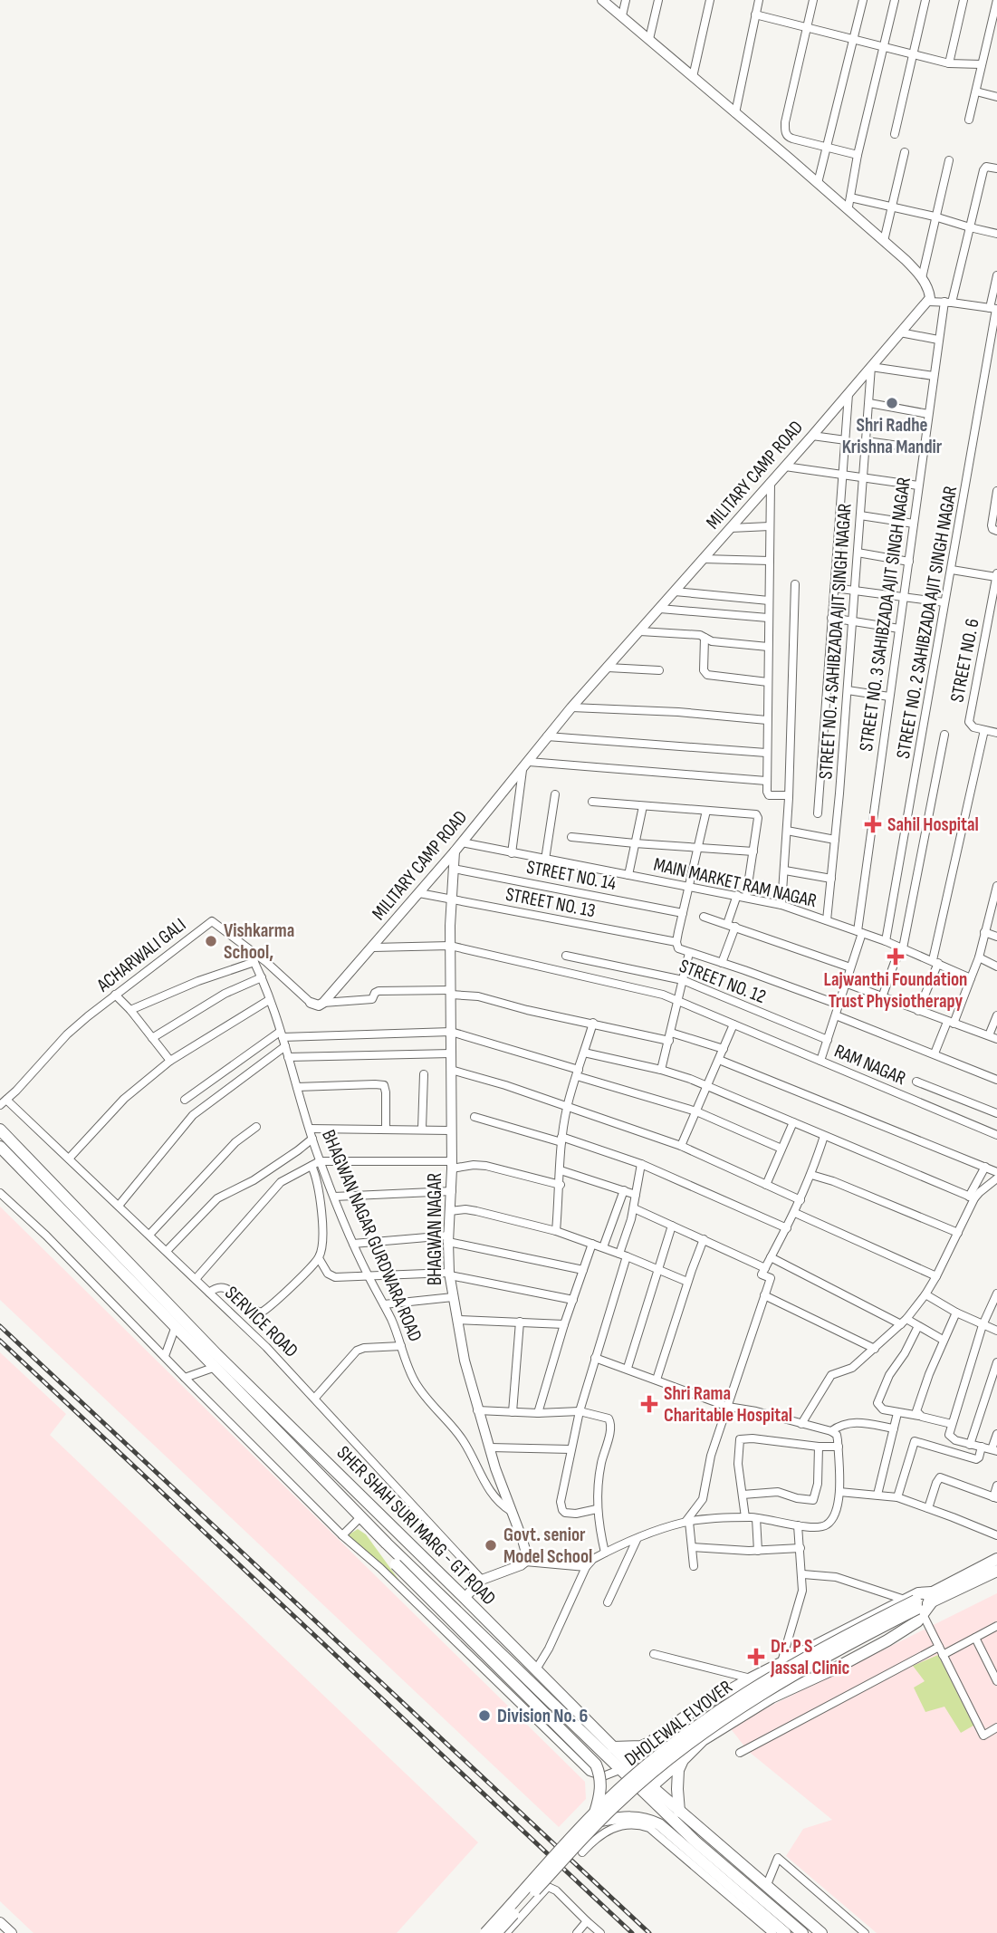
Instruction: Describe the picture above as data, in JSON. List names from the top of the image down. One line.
{"streets":{"main road":["SHER SHAH SURI MARG - GT ROAD","DHOLEWAL FLYOVER"],"street":["MILITARY CAMP ROAD","STREET NO. 3 SAHIBZADA AJIT SINGH NAGAR","STREET NO. 2 SAHIBZADA AJIT SINGH NAGAR","STREET NO. 4 SAHIBZADA AJIT SINGH NAGAR","STREET NO. 6","STREET NO. 14","MAIN MARKET RAM NAGAR","STREET NO. 13","ACHARWALI GALI","STREET NO. 12","RAM NAGAR","BHAGWAN NAGAR","BHAGWAN NAGAR GURDWARA ROAD","SERVICE ROAD"]},"crossings":[["MILITARY CAMP ROAD","STREET NO. 4 SAHIBZADA AJIT SINGH NAGAR"],["MILITARY CAMP ROAD","MAIN MARKET RAM NAGAR"],["MILITARY CAMP ROAD","STREET NO. 13"],["MILITARY CAMP ROAD","BHAGWAN NAGAR"],["STREET NO. 3 SAHIBZADA AJIT SINGH NAGAR","MAIN MARKET RAM NAGAR"],["STREET NO. 3 SAHIBZADA AJIT SINGH NAGAR","RAM NAGAR"],["STREET NO. 2 SAHIBZADA AJIT SINGH NAGAR","MAIN MARKET RAM NAGAR"],["STREET NO. 4 SAHIBZADA AJIT SINGH NAGAR","MAIN MARKET RAM NAGAR"],["STREET NO. 14","BHAGWAN NAGAR"],["MAIN MARKET RAM NAGAR","RAM NAGAR"],["STREET NO. 13","BHAGWAN NAGAR"],["ACHARWALI GALI","BHAGWAN NAGAR GURDWARA ROAD"],["ACHARWALI GALI","SERVICE ROAD"],["STREET NO. 12","RAM NAGAR"],["BHAGWAN NAGAR","BHAGWAN NAGAR GURDWARA ROAD"]],"places":{"other":["Shri Radhe Krishna Mandir","Vishkarma School,","Govt. senior Model School","Division No. 6"],"health":["Sahil Hospital","Lajwanthi Foundation Trust Physiotherapy","Shri Rama Charitable Hospital","Dr. P S Jassal Clinic"]}}
